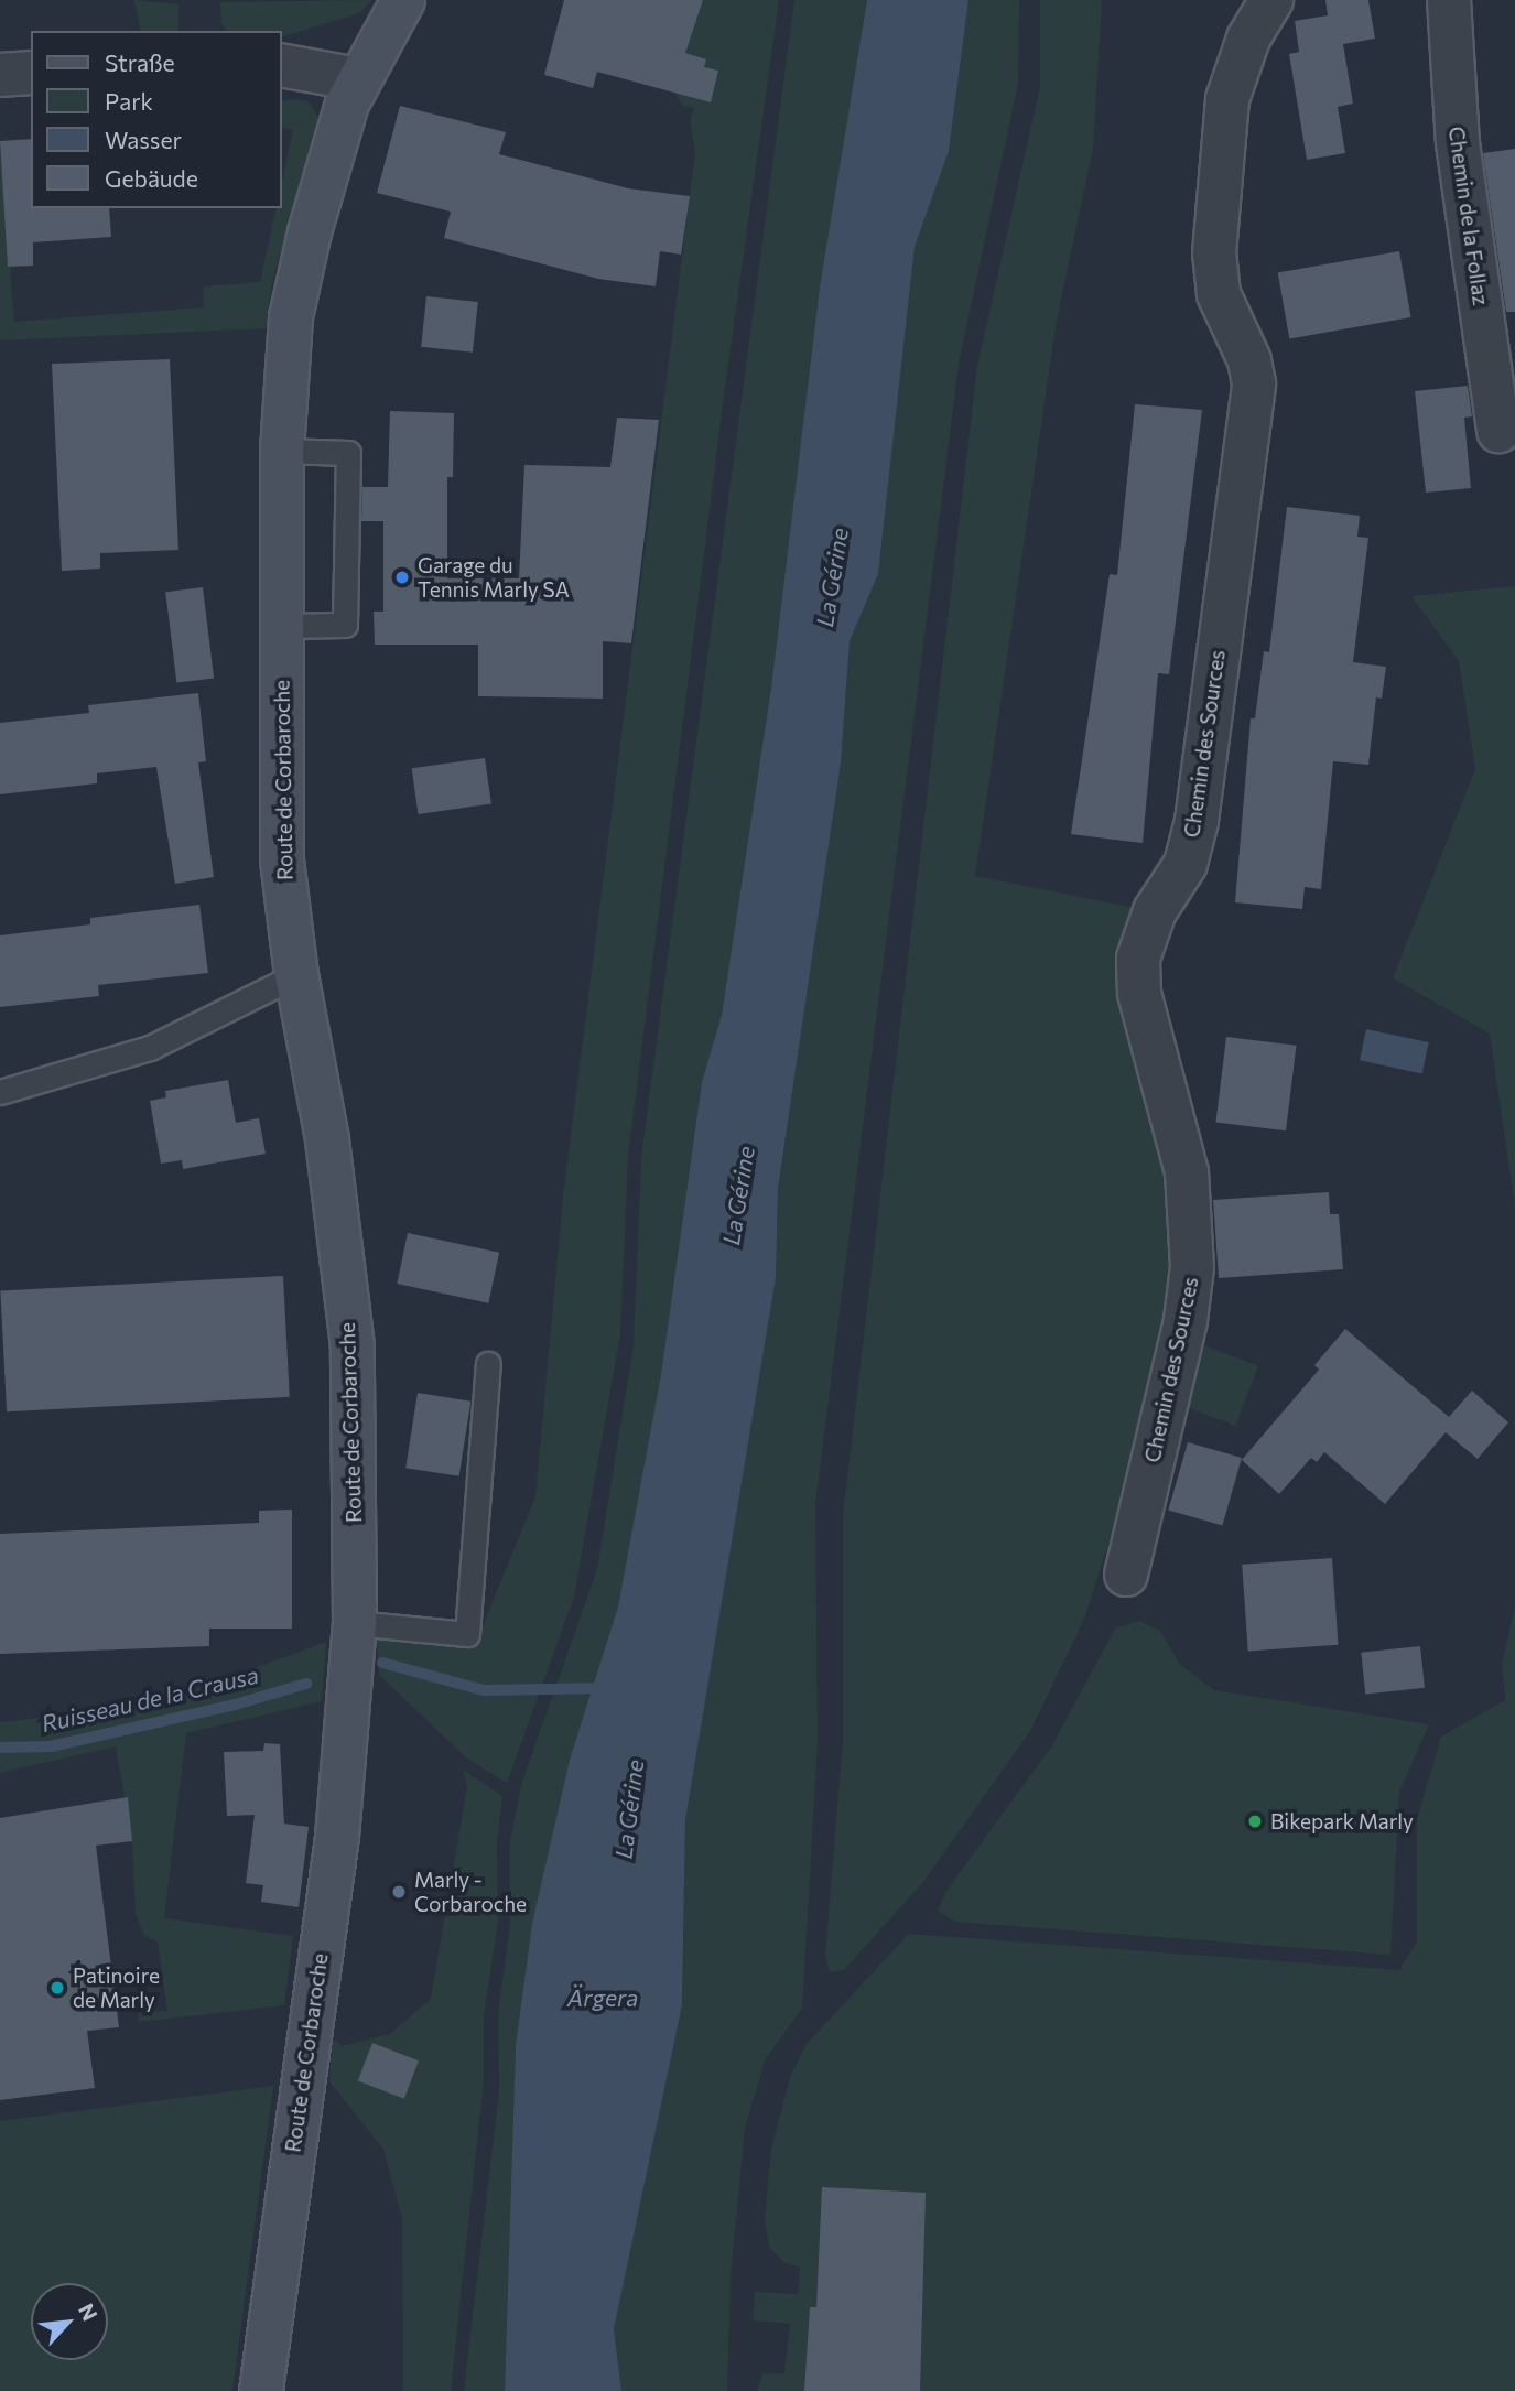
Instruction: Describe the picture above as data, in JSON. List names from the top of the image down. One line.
{"streets":{"street":["Chemin de la Follaz","Chemin des Sources","Route de Corbaroche"]},"water":["La Gérine","Ruisseau de la Crausa","Ärgera"],"places":["Garage du Tennis Marly SA","Bikepark Marly","Marly - Corbaroche","Patinoire de Marly"],"legend":["Straße","Park","Wasser","Gebäude"],"north":"top right"}
